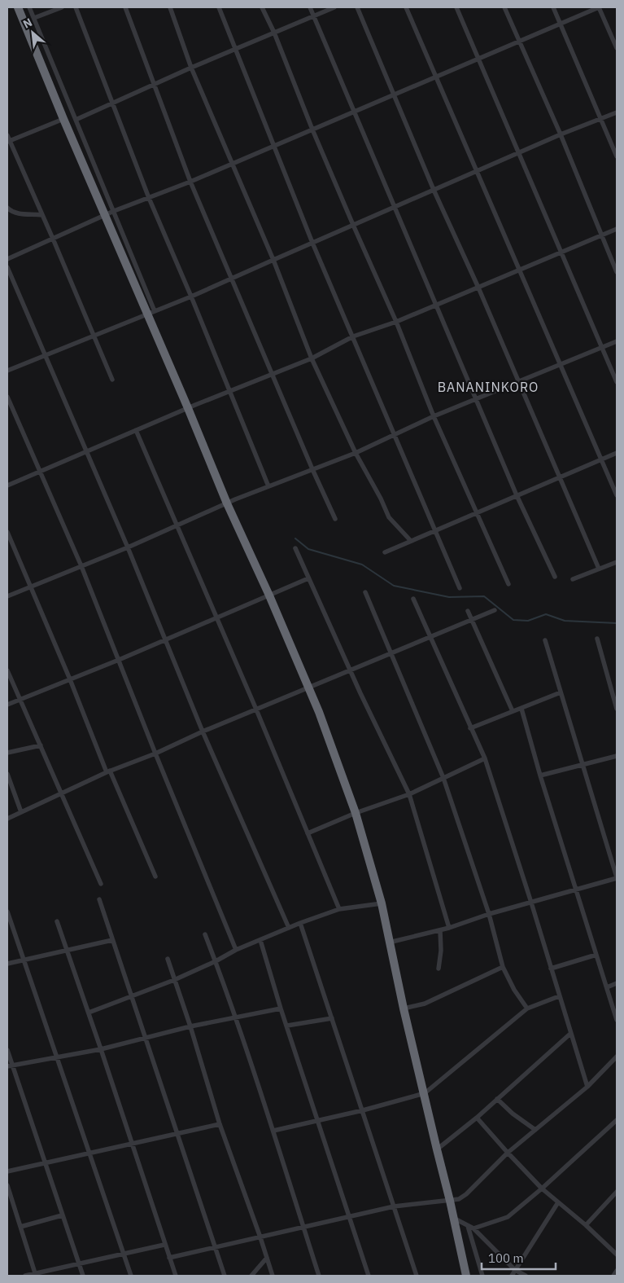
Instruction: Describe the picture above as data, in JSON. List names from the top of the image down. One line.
{"districts":["BANANINKORO"],"scale_bar":"100 m","north":"top left"}
